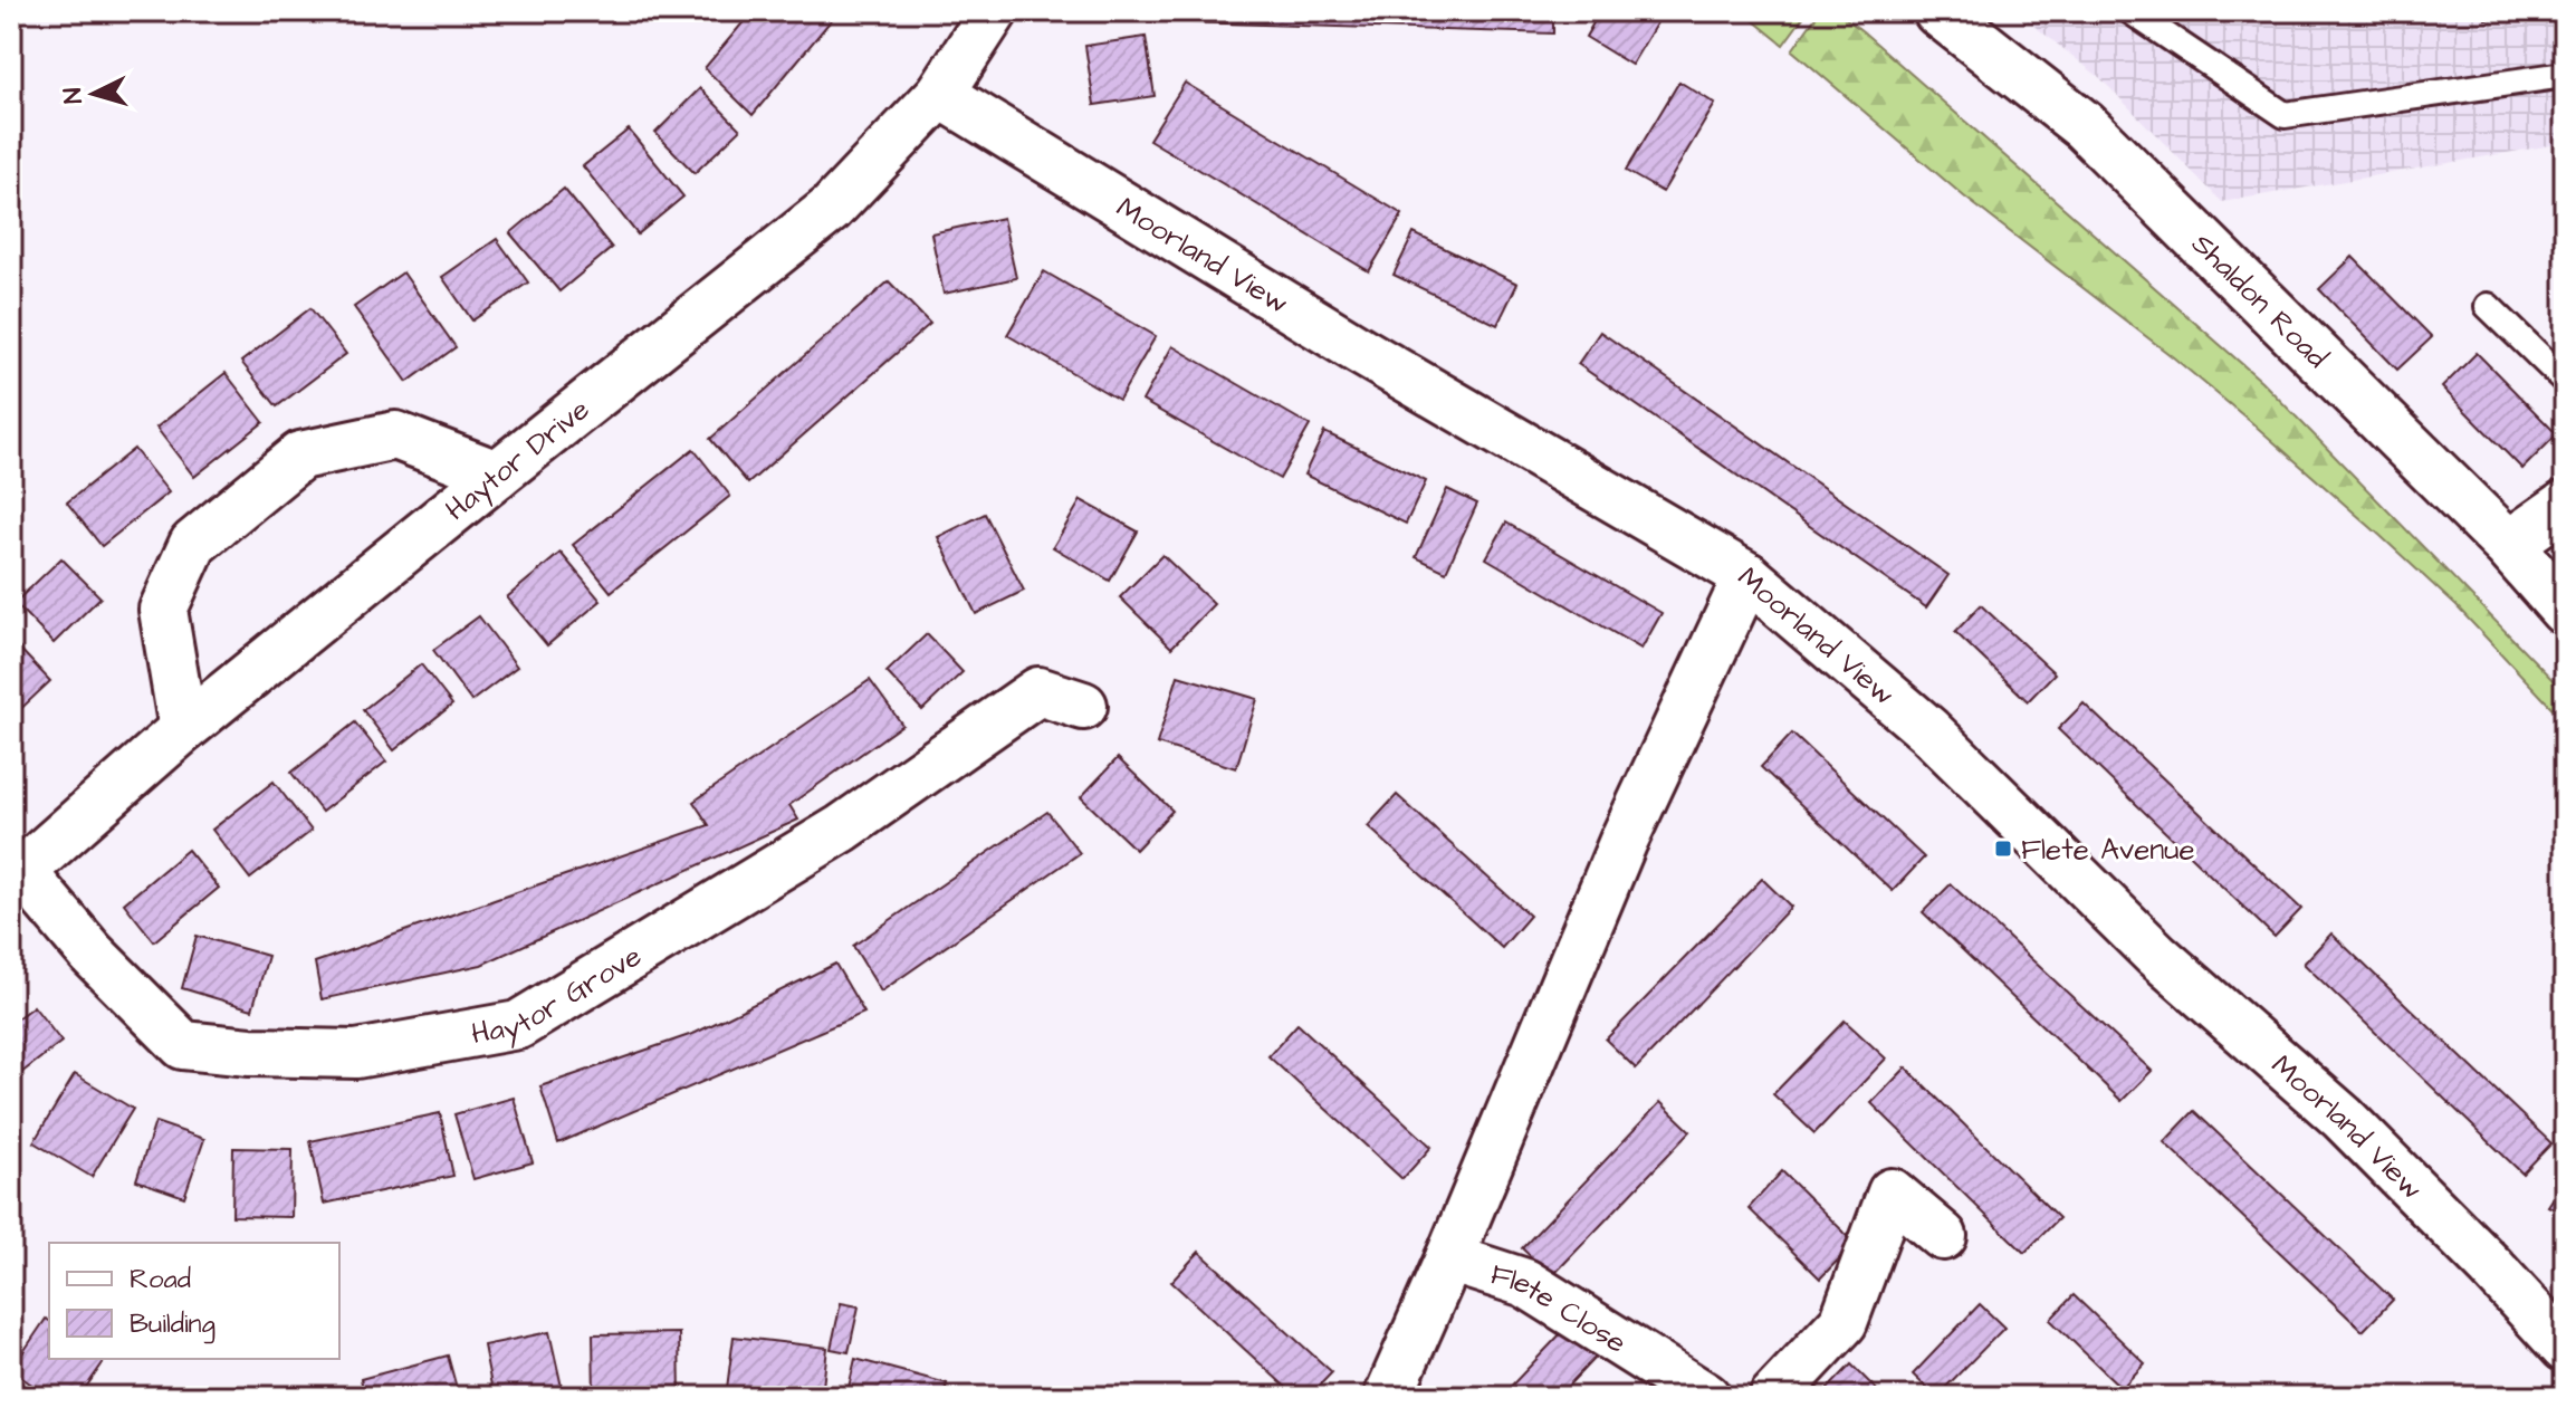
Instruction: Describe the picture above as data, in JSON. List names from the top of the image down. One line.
{"streets":{"street":["Moorland View","Shaldon Road","Haytor Drive","Haytor Grove","Flete Close"]},"crossings":[["Moorland View","Haytor Drive"],["Haytor Drive","Haytor Grove"]],"places":{"transit":["Flete Avenue"]},"legend":["Road","Building"],"north":"left"}
